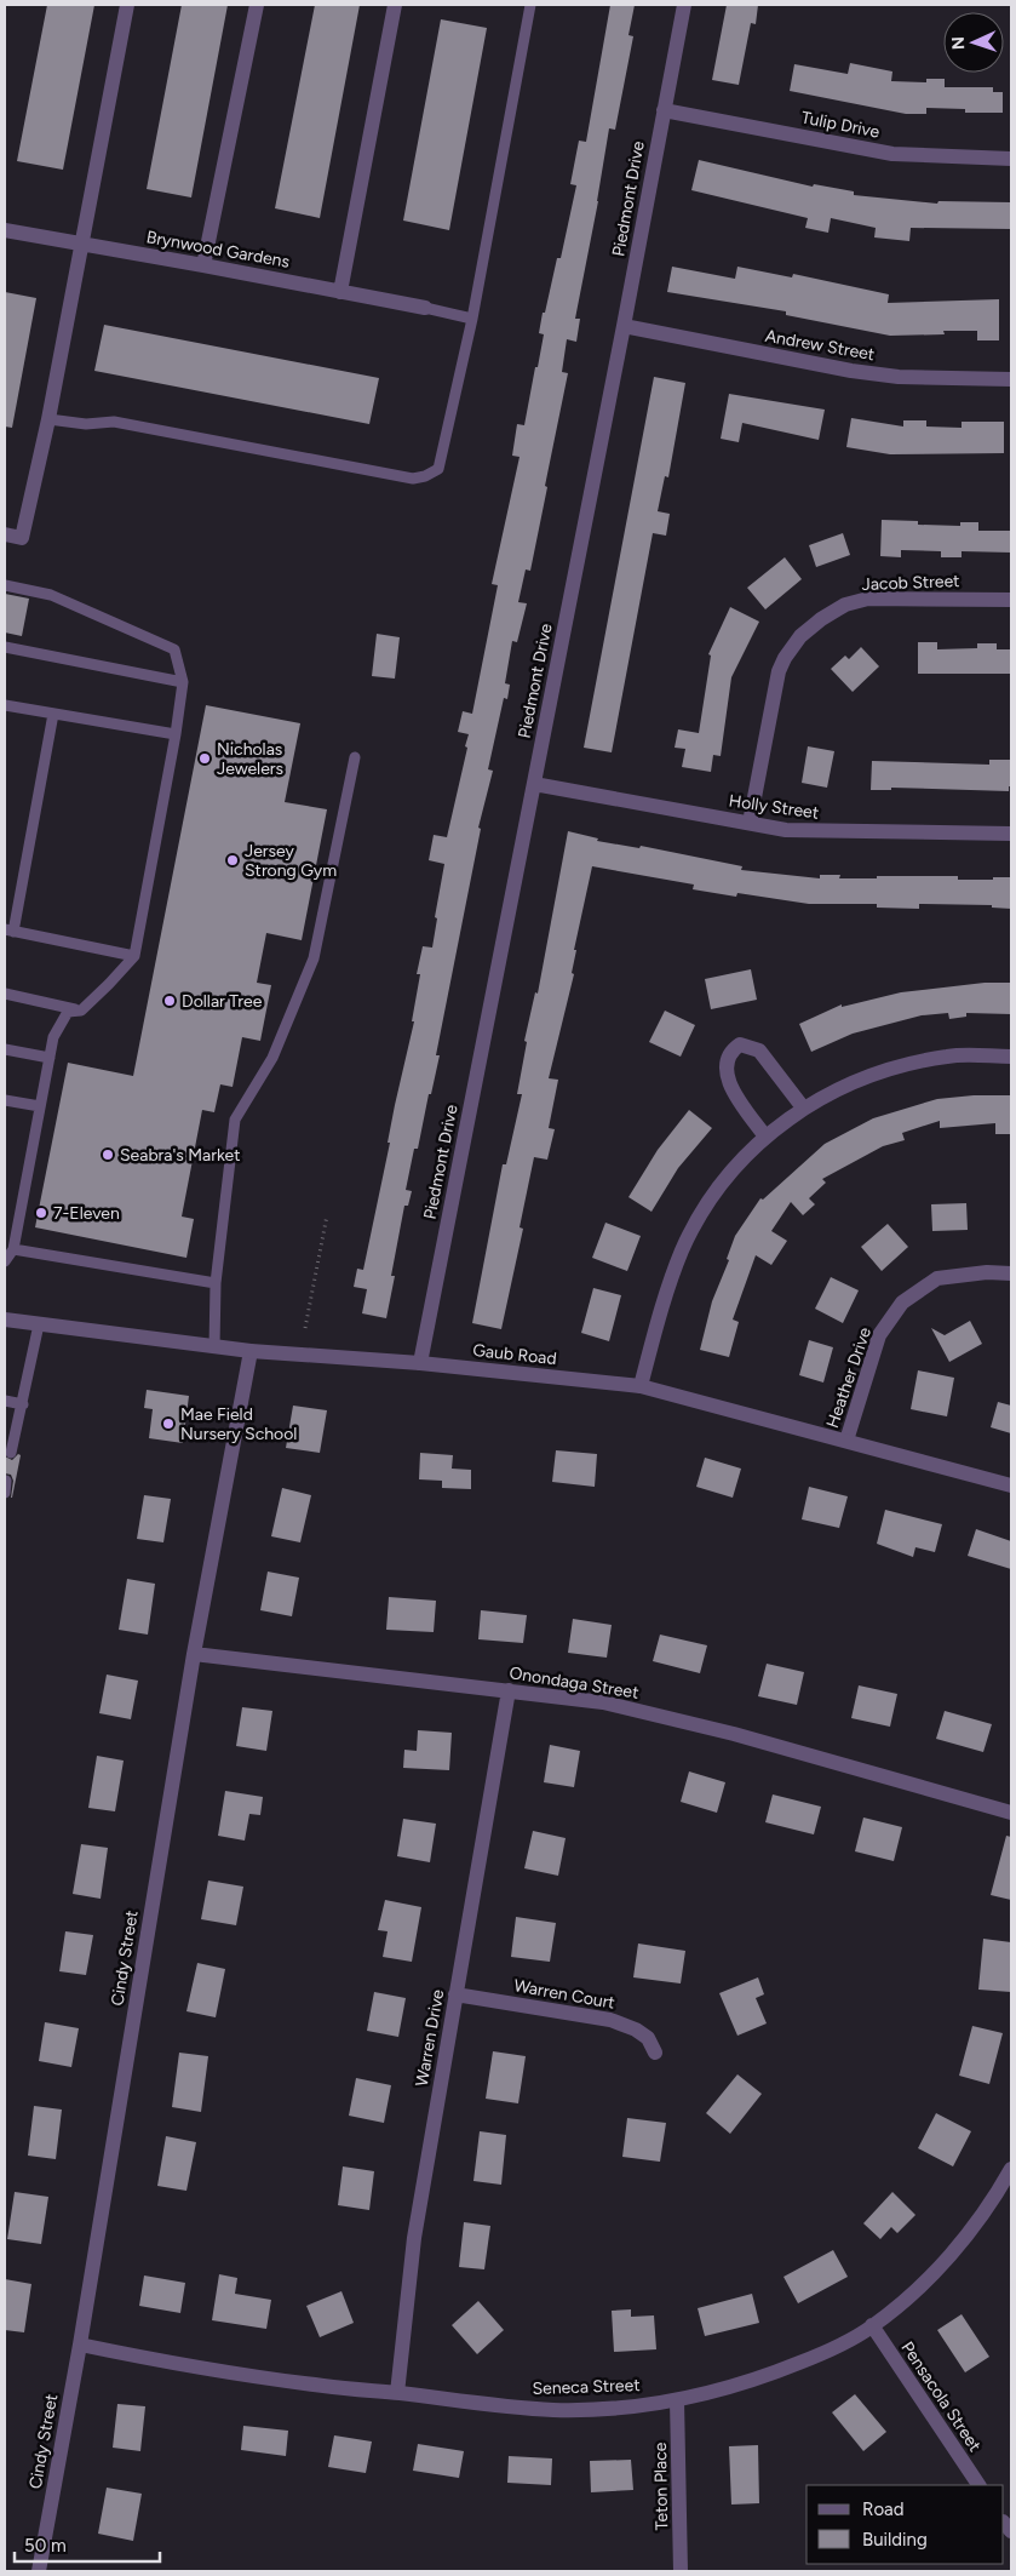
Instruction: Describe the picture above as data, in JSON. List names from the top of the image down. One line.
{"streets":{"street":["Tulip Drive","Piedmont Drive","Brynwood Gardens","Andrew Street","Jacob Street","Holly Street","Gaub Road","Heather Drive","Onondaga Street","Cindy Street","Warren Court","Warren Drive","Seneca Street","Pensacola Street","Teton Place"]},"crossings":[["Tulip Drive","Piedmont Drive"],["Piedmont Drive","Andrew Street"],["Piedmont Drive","Holly Street"],["Piedmont Drive","Gaub Road"],["Jacob Street","Holly Street"],["Gaub Road","Heather Drive"],["Gaub Road","Cindy Street"],["Onondaga Street","Cindy Street"],["Onondaga Street","Warren Drive"],["Cindy Street","Seneca Street"],["Warren Court","Warren Drive"],["Warren Drive","Seneca Street"],["Seneca Street","Pensacola Street"],["Seneca Street","Teton Place"]],"places":["Nicholas Jewelers","Jersey Strong Gym","Dollar Tree","Seabra's Market","7-Eleven","Mae Field Nursery School"],"legend":["Road","Building"],"scale_bar":"50 m","north":"left"}
